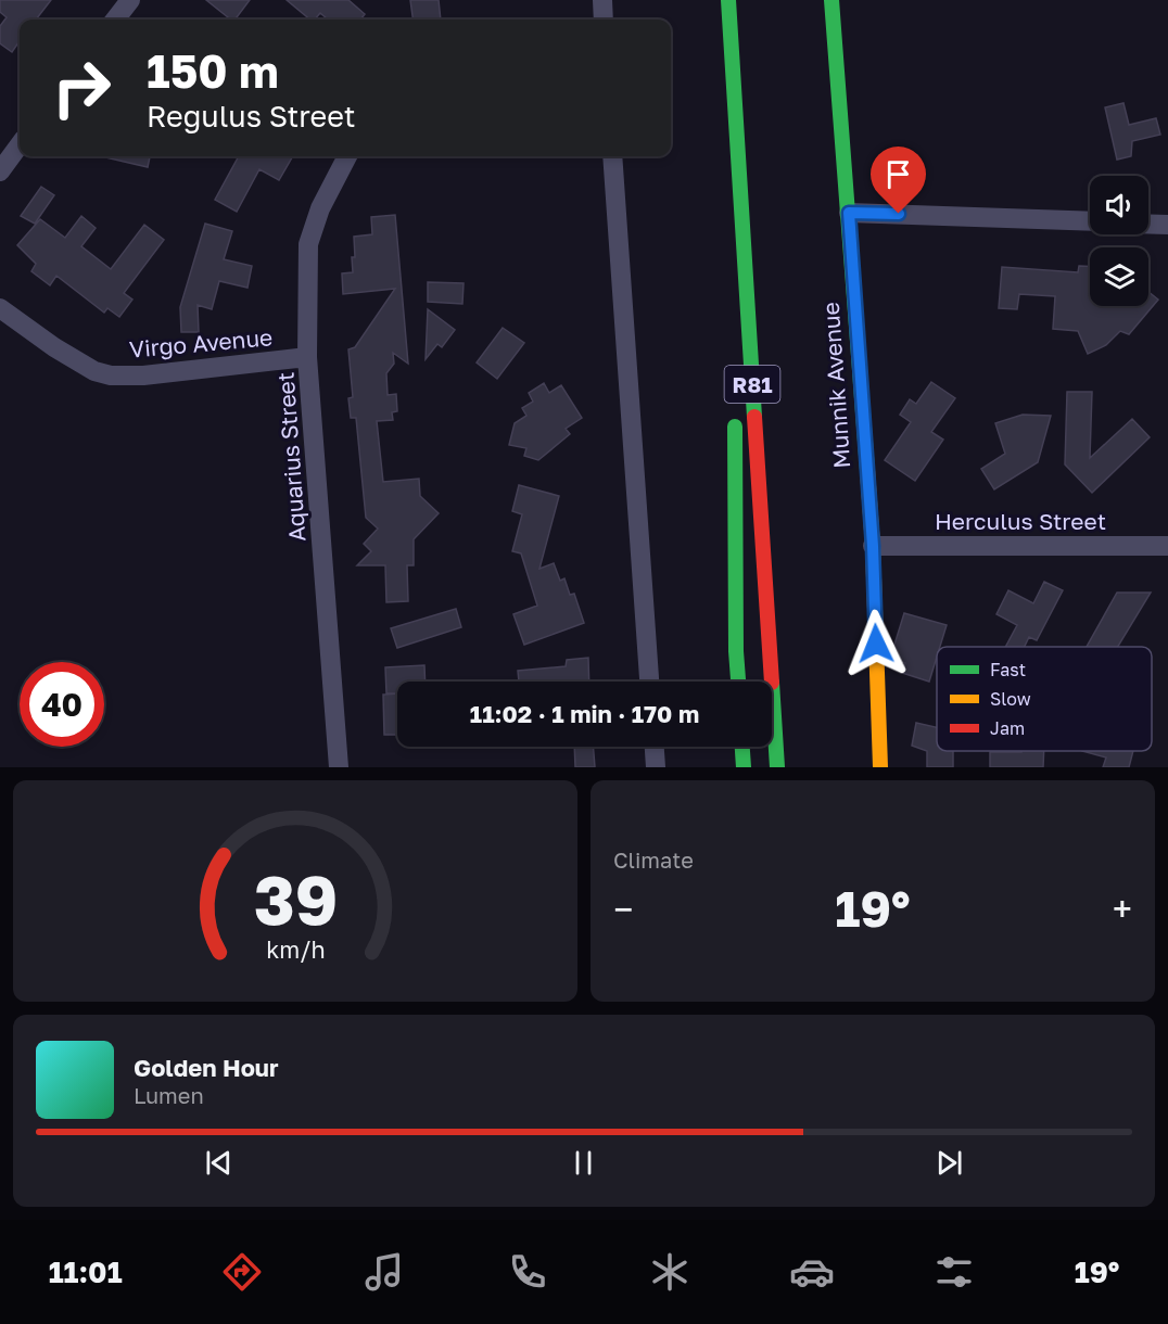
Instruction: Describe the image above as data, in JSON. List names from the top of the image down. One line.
{"streets":{"main road":["R81","Munnik Avenue"],"street":["Virgo Avenue","Aquarius Street","Herculus Street"]},"crossings":[["Virgo Avenue","Aquarius Street"],["Munnik Avenue","Herculus Street"]],"legend":["Fast","Slow","Jam"],"page":{"turn":["150 m","Regulus Street"],"limit":"40","trip":"11:02 · 1 min · 170 m","tile":"Climate","heat":["−","19°","+"],"song":["Golden Hour","Lumen"],"tabs":["11:01","19°"],"gauge":["39","km/h"]}}
